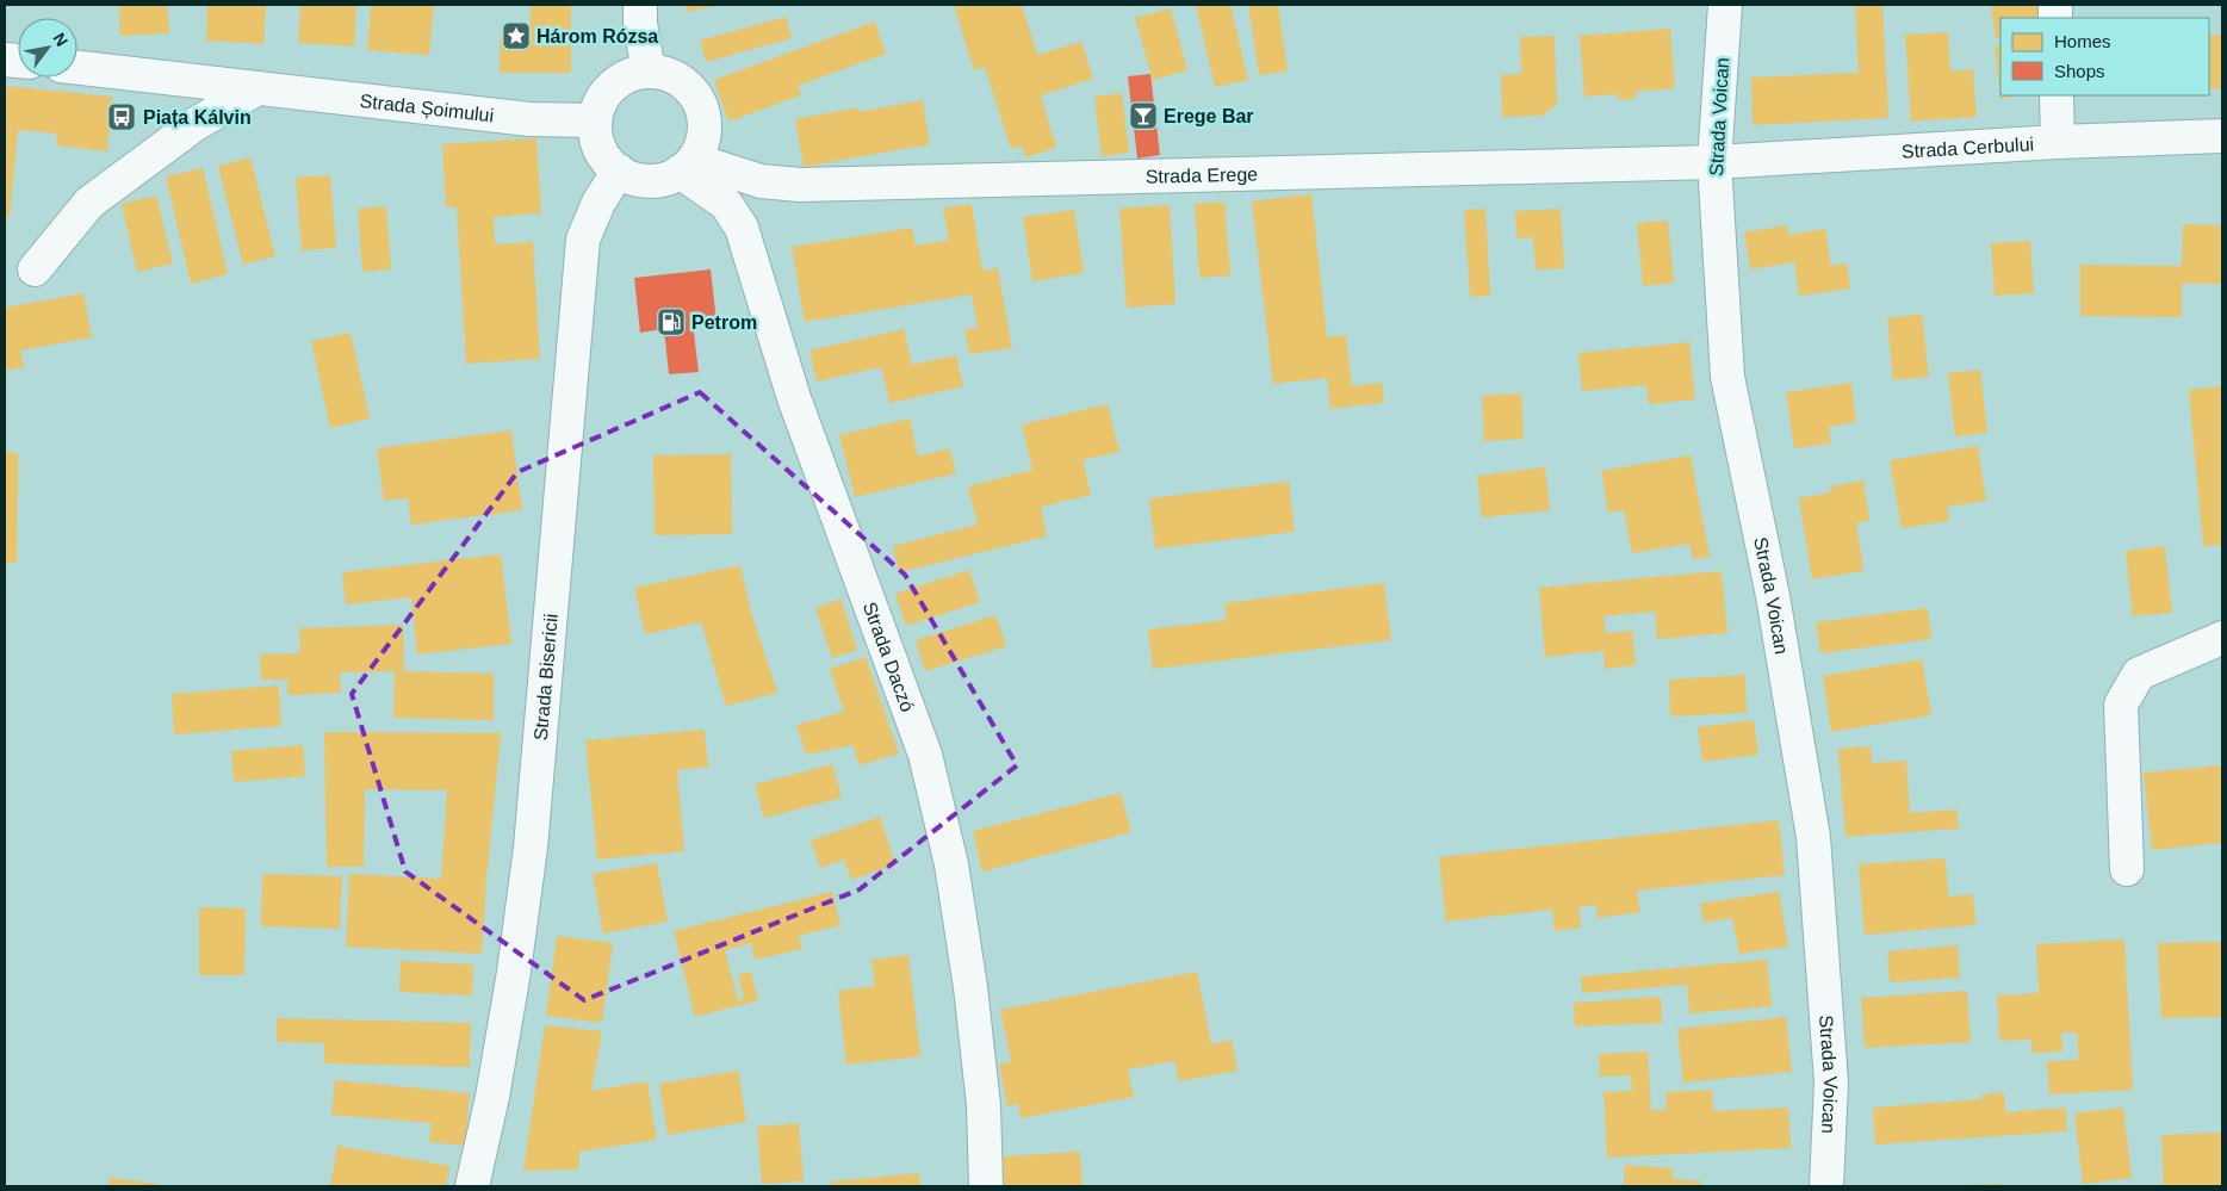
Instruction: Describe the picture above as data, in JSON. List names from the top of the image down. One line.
{"streets":{"street":["Strada Șoimului","Strada Voican","Strada Cerbului","Strada Erege","Strada Daczó","Strada Bisericii"]},"crossings":[["Strada Șoimului","Strada Erege"],["Strada Șoimului","Strada Daczó"],["Strada Șoimului","Strada Bisericii"],["Strada Voican","Strada Cerbului"],["Strada Voican","Strada Erege"],["Strada Cerbului","Strada Erege"],["Strada Erege","Strada Daczó"],["Strada Erege","Strada Bisericii"],["Strada Daczó","Strada Bisericii"]],"places":{"place":["Három Rózsa"],"bar":["Erege Bar"],"bus stop":["Piața Kálvin"],"fuel station":["Petrom"]},"legend":["Homes","Shops"],"north":"top right"}
